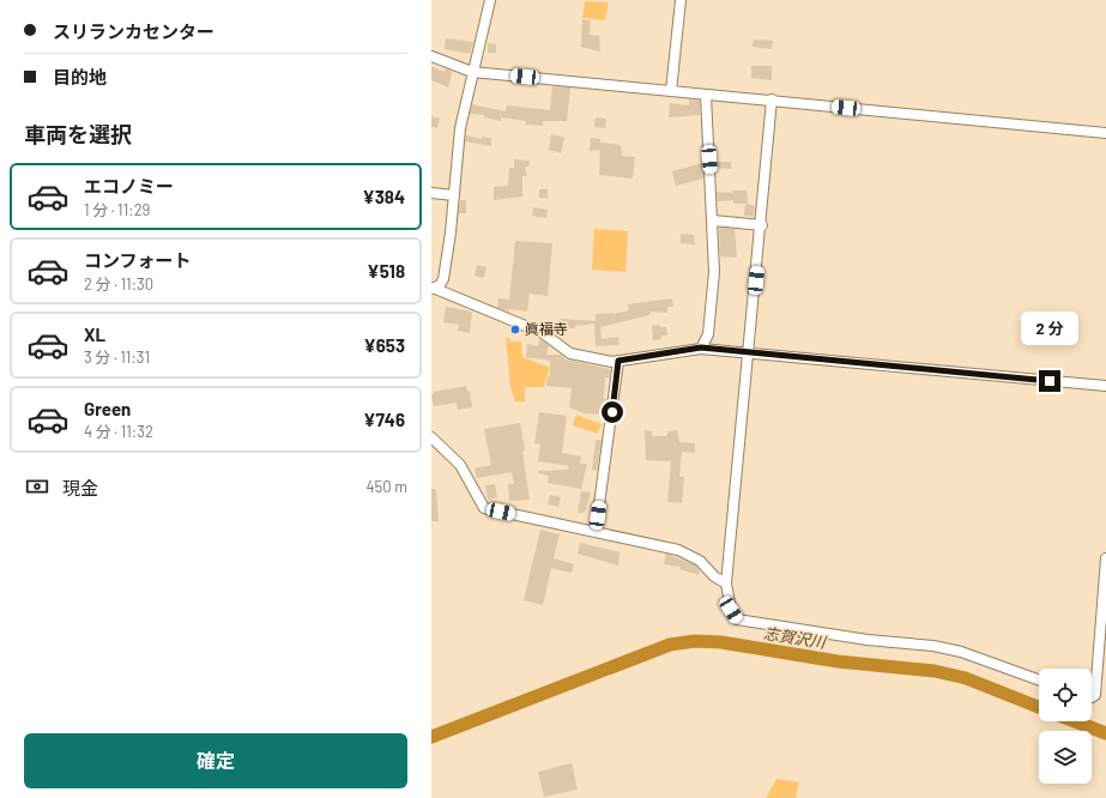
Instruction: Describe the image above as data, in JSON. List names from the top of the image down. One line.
{"water":["志賀沢川"],"places":["眞福寺"],"page":{"banner":["スリランカセンター","目的地"],"heading":"車両を選択","list":[{"name":"エコノミー","note":"1 分 · 11:29","value":"¥384"},{"name":"コンフォート","note":"2 分 · 11:30","value":"¥518"},{"name":"XL","note":"3 分 · 11:31","value":"¥653"},{"name":"Green","note":"4 分 · 11:32","value":"¥746"}],"bubble":"2 分","pay":["現金","450 m"],"buttons":"確定"}}
